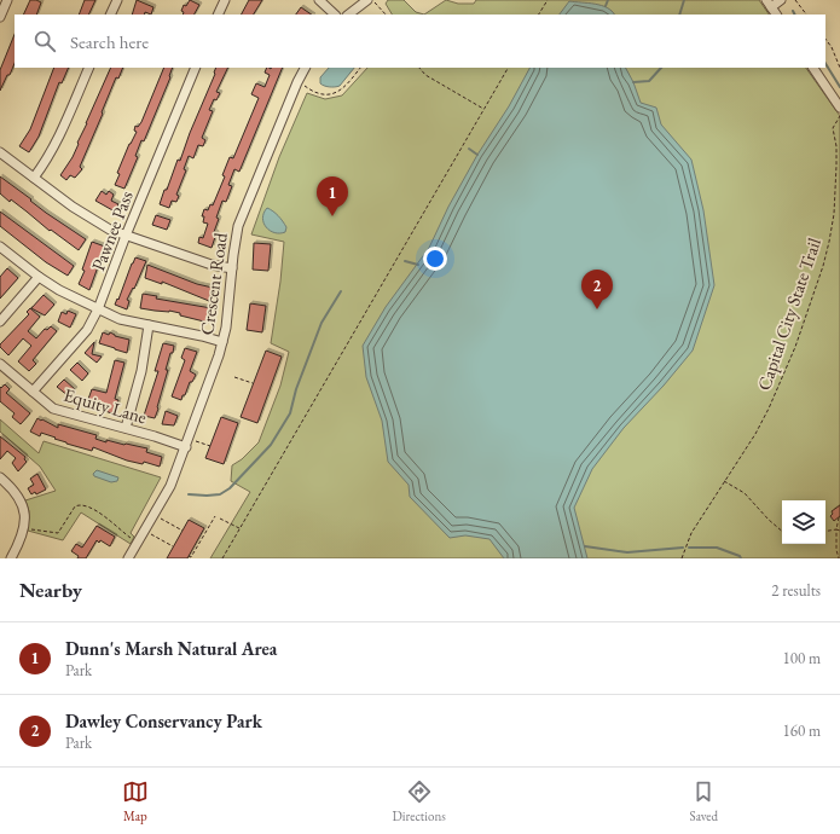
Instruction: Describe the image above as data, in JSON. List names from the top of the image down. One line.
{"streets":{"street":["Pawnee Pass","Crescent Road","Equity Lane"],"path":["Capital City State Trail"]},"crossings":[["Pawnee Pass","Equity Lane"],["Crescent Road","Equity Lane"]],"page":{"search":"Search here","pins":["1","2"],"heading":["Nearby","2 results"],"list":[{"mark":"1","name":"Dunn's Marsh Natural Area","note":"Park","value":"100 m"},{"mark":"2","name":"Dawley Conservancy Park","note":"Park","value":"160 m"}],"nav":["Map","Directions","Saved"]}}
